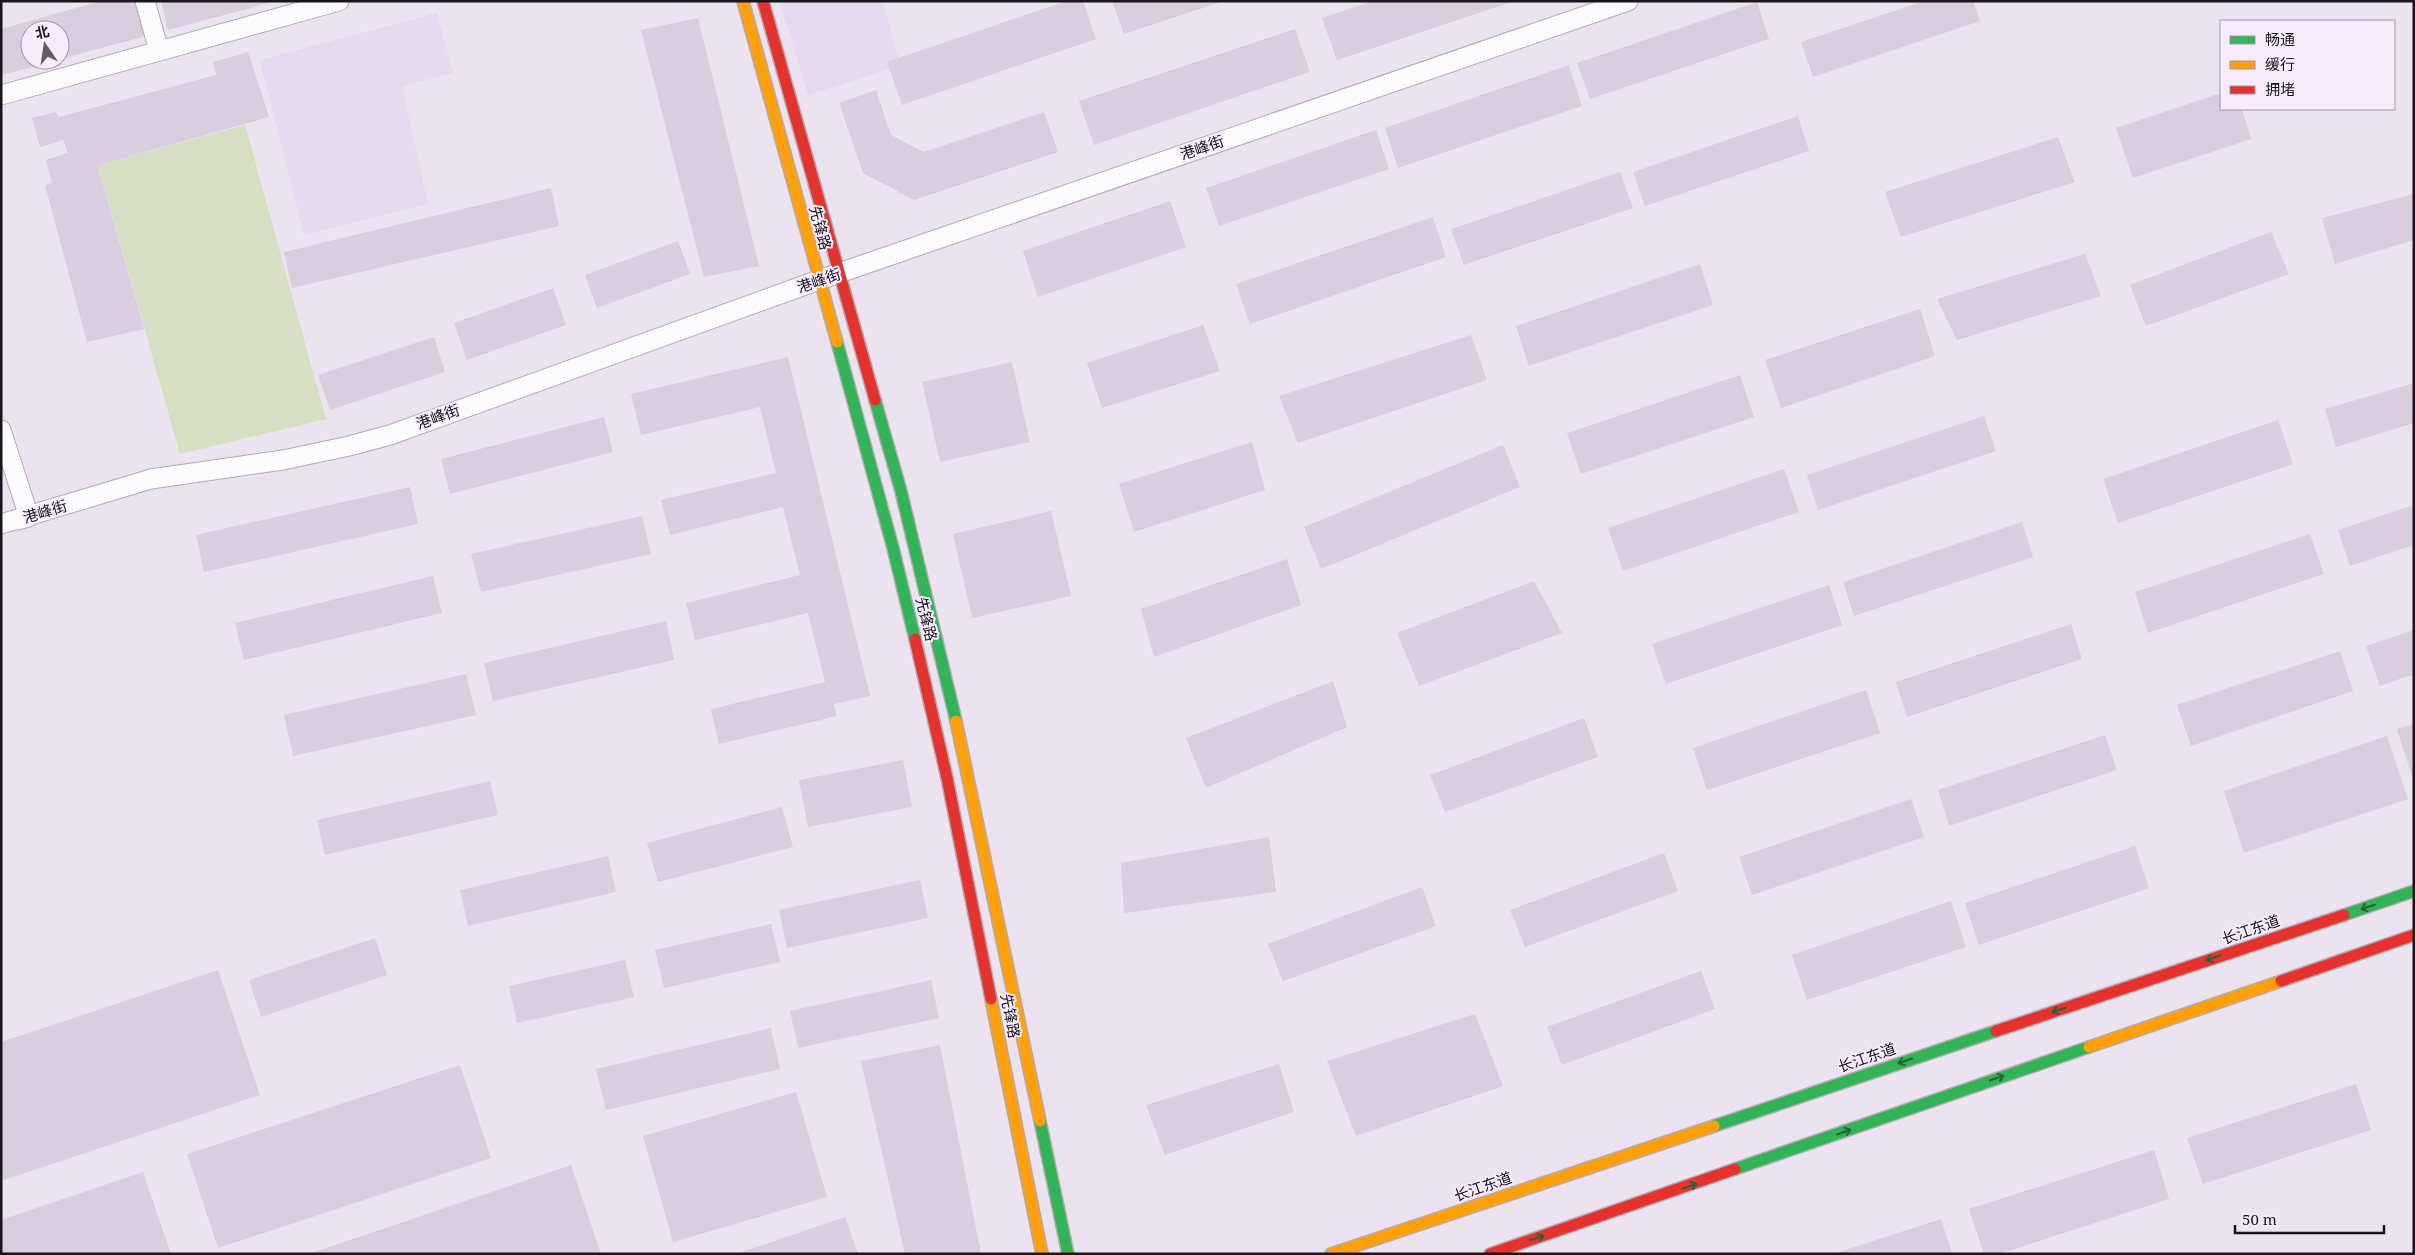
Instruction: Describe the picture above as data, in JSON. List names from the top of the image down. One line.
{"streets":{"street":["港峰街","先锋路","长江东道"]},"crossings":[["港峰街","先锋路"]],"legend":["畅通","缓行","拥堵"],"scale_bar":"50 m","north":"top"}
